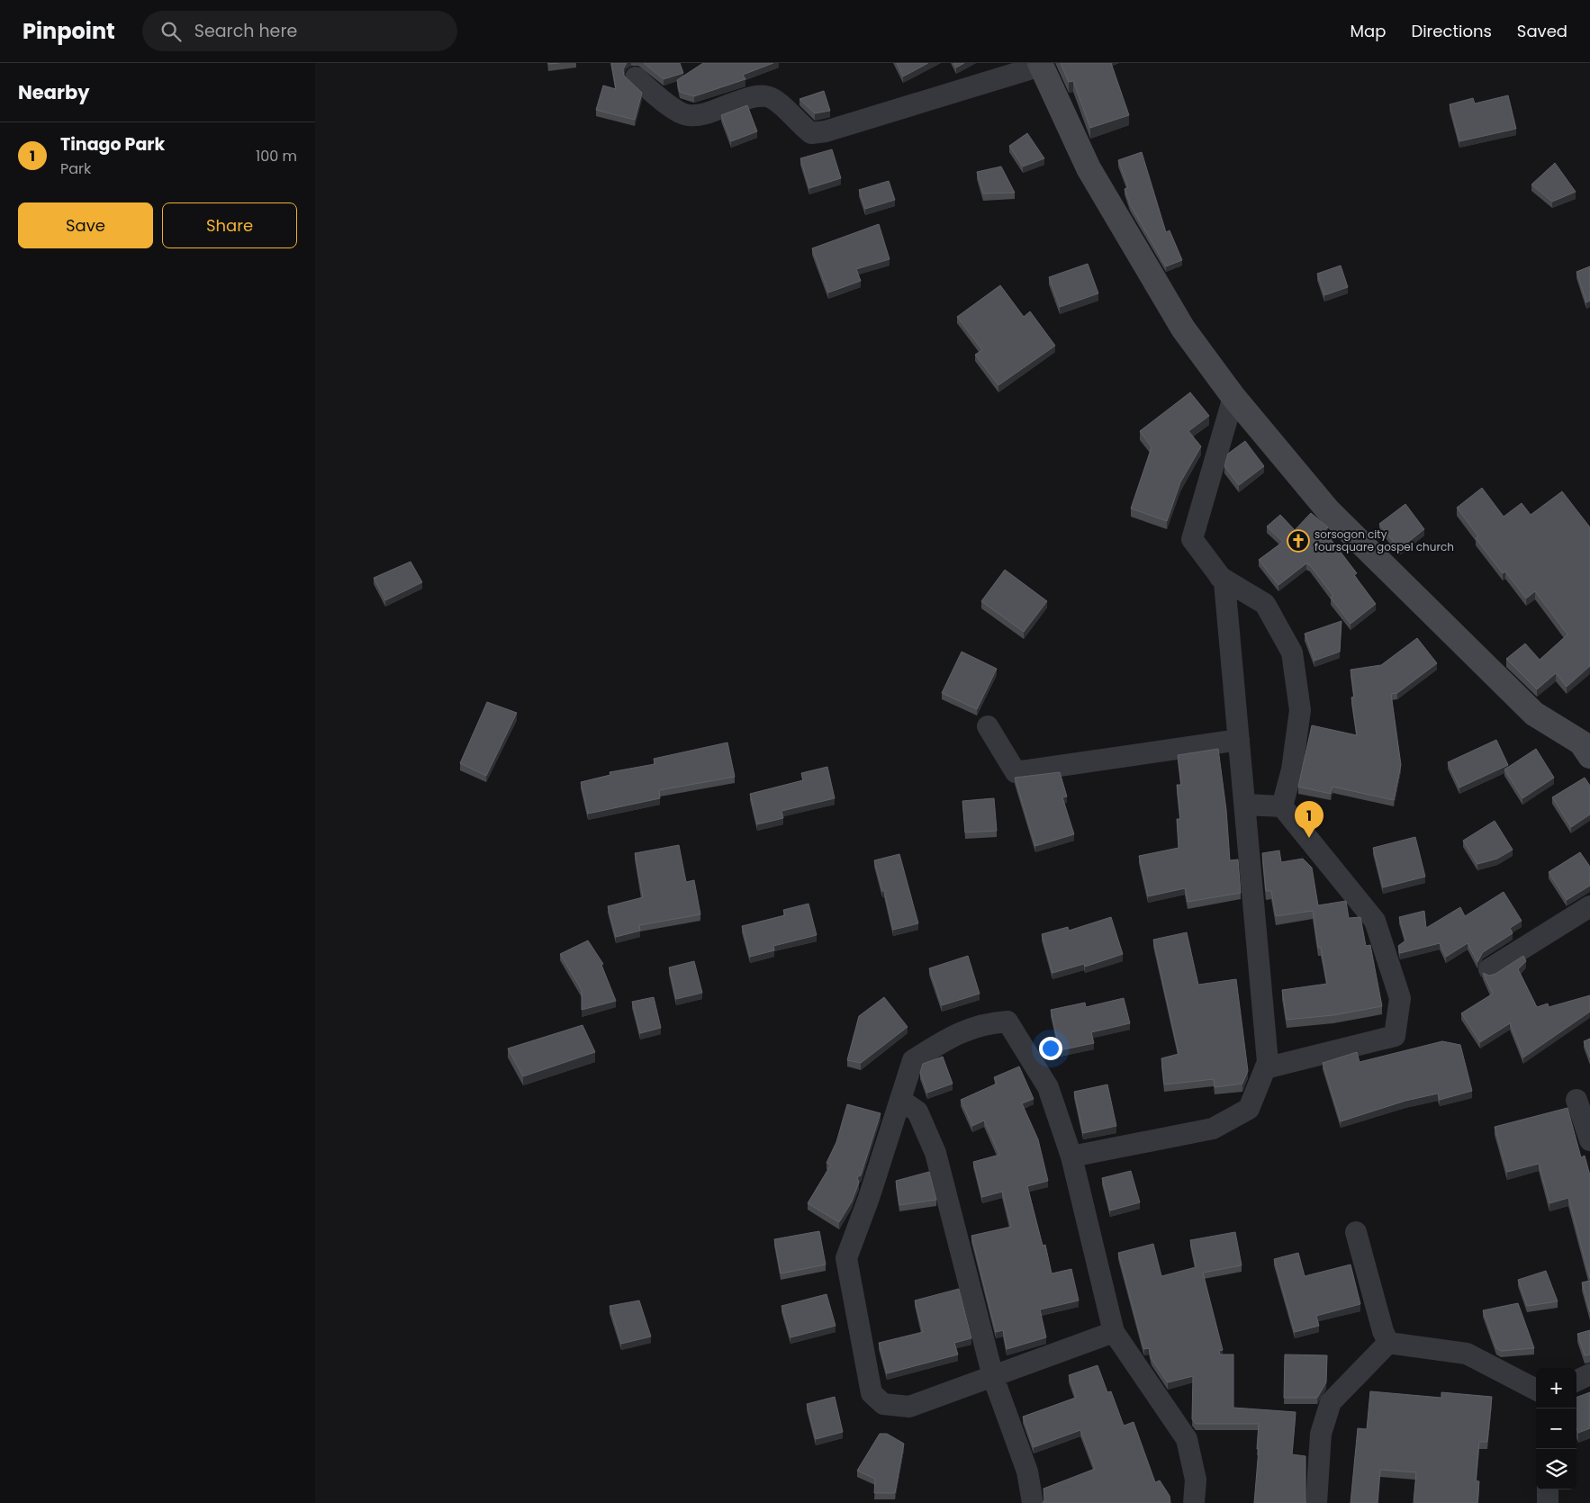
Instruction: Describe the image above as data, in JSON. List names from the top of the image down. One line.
{"places":{"church":["sorsogon city foursquare gospel church"]},"page":{"header":"Pinpoint","search":"Search here","nav":["Map","Directions","Saved"],"heading":"Nearby","list":[{"mark":"1","name":"Tinago Park","note":"Park","value":"100 m"}],"buttons":["Save","Share"],"pins":"1","map_buttons":["+","−"]}}
